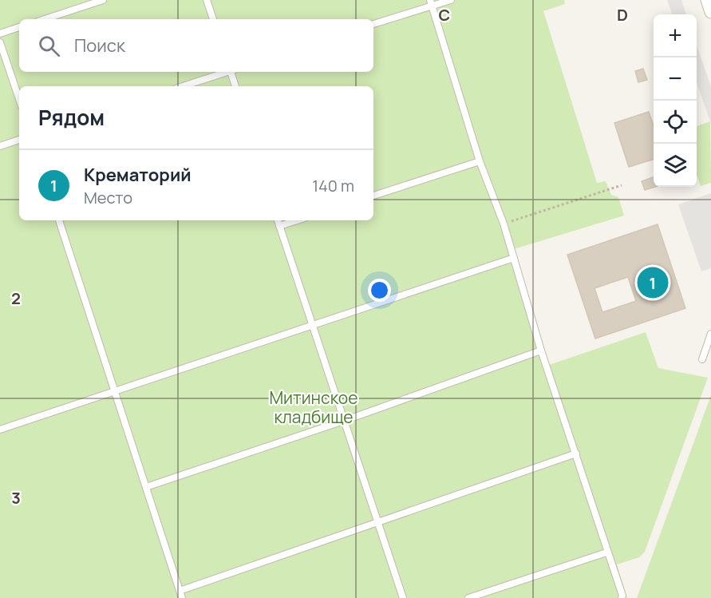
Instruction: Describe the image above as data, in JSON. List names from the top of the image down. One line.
{"parks":["Митинское кладбище"],"page":{"map_buttons":["+","−"],"search":"Поиск","heading":"Рядом","list":[{"mark":"1","name":"Крематорий","note":"Место","value":"140 m"}],"pins":"1"},"grid":{"columns":["C","D"],"rows":["2","3"]}}
